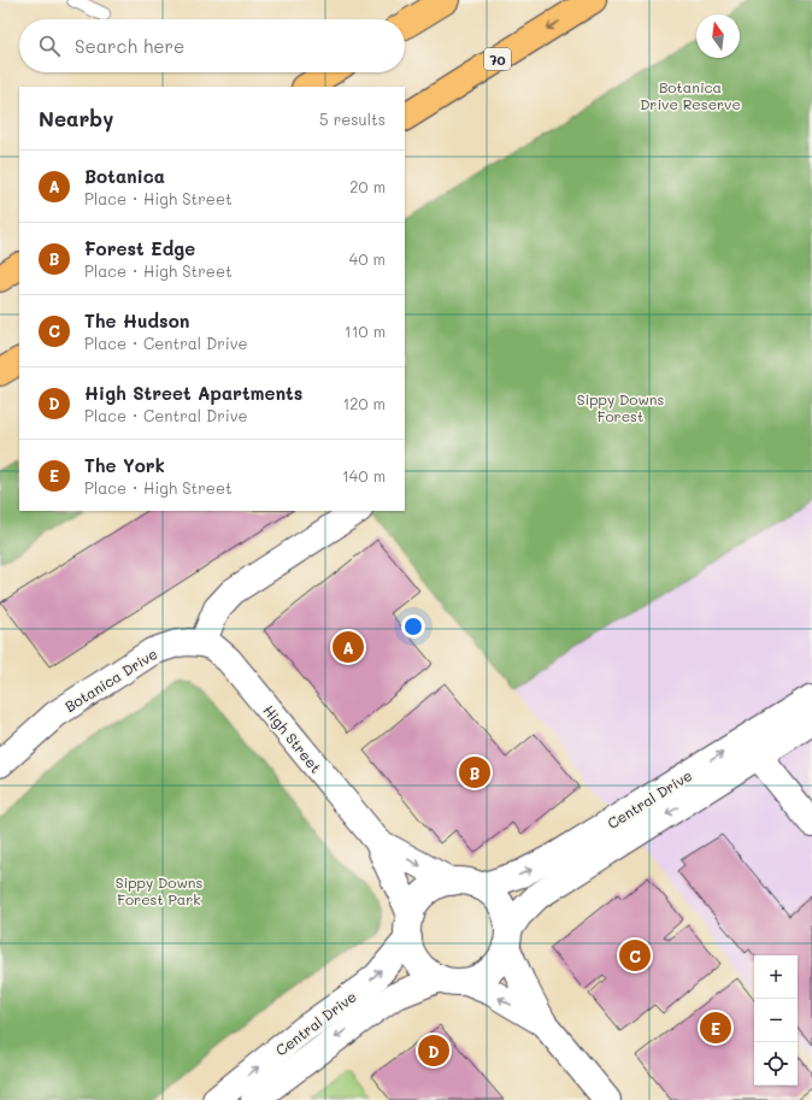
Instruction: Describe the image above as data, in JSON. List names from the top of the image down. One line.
{"streets":{"highway":["70"],"street":["Botanica Drive","High Street","Central Drive"]},"crossings":[["Botanica Drive","High Street"],["High Street","Central Drive"]],"parks":["Botanica Drive Reserve","Sippy Downs Forest","Sippy Downs Forest Park"],"north":"top","page":{"search":"Search here","heading":["Nearby","5 results"],"list":[{"mark":"A","name":"Botanica","note":"Place · High Street","value":"20 m"},{"mark":"B","name":"Forest Edge","note":"Place · High Street","value":"40 m"},{"mark":"C","name":"The Hudson","note":"Place · Central Drive","value":"110 m"},{"mark":"D","name":"High Street Apartments","note":"Place · Central Drive","value":"120 m"},{"mark":"E","name":"The York","note":"Place · High Street","value":"140 m"}],"pins":["A","B","C","E","D"],"map_buttons":["+","−"]}}
